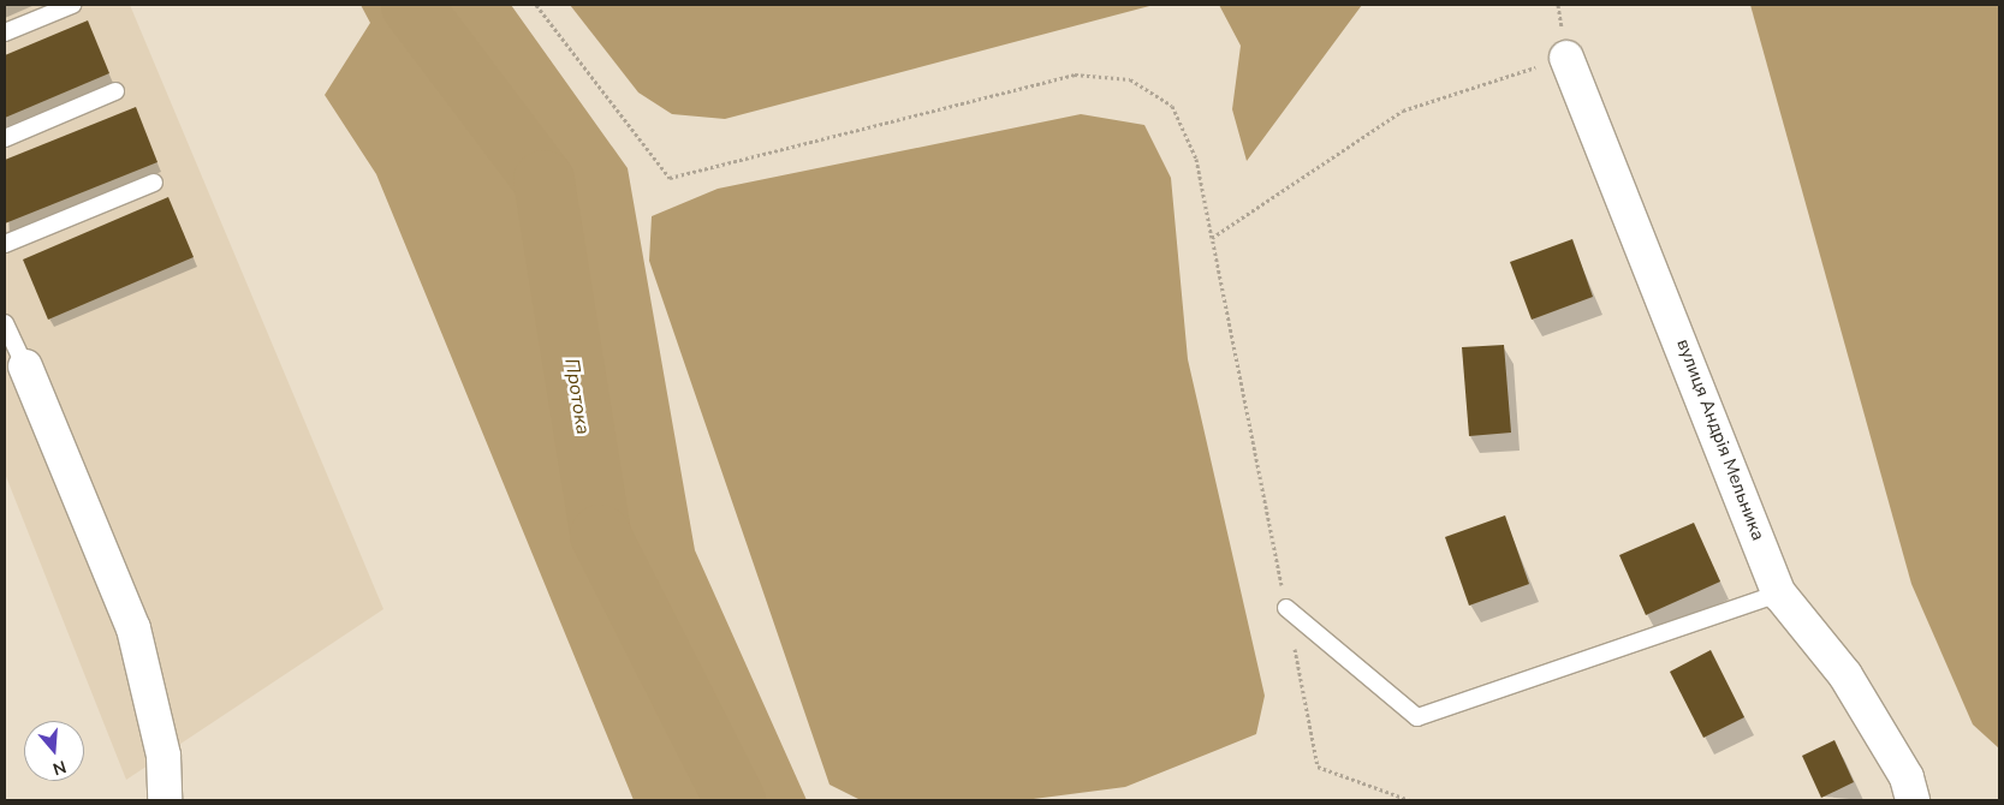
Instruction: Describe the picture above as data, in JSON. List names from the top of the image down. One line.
{"streets":{"street":["вулиця Андрія Мельника"]},"water":["Протока"],"north":"bottom"}
